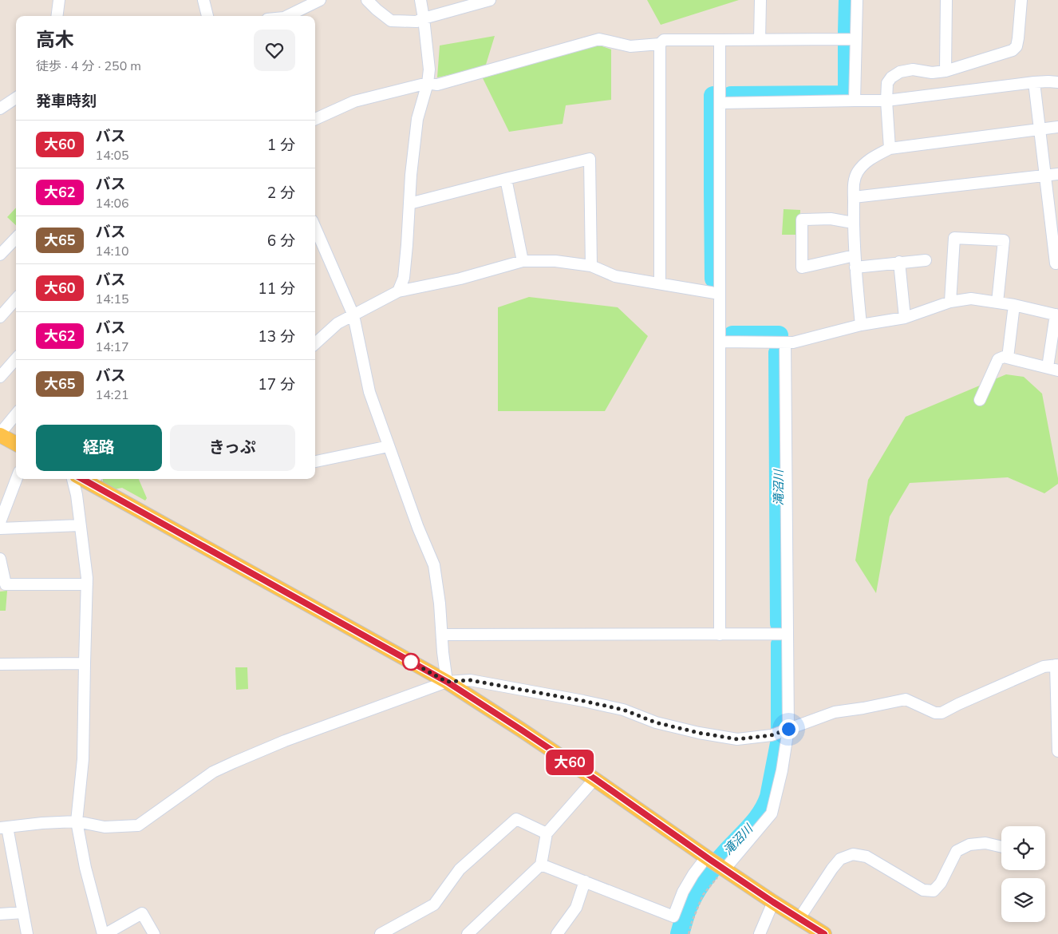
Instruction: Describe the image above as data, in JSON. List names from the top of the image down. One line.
{"water":["滝沼川"],"lines":["bus line 大60"],"page":{"on_map":"大60","heading":[["高木","徒歩 · 4 分 · 250 m"],"発車時刻"],"list":[{"mark":"大60","name":"バス","note":"14:05","value":"1 分"},{"mark":"大62","name":"バス","note":"14:06","value":"2 分"},{"mark":"大65","name":"バス","note":"14:10","value":"6 分"},{"mark":"大60","name":"バス","note":"14:15","value":"11 分"},{"mark":"大62","name":"バス","note":"14:17","value":"13 分"},{"mark":"大65","name":"バス","note":"14:21","value":"17 分"}],"buttons":["経路","きっぷ"]}}
